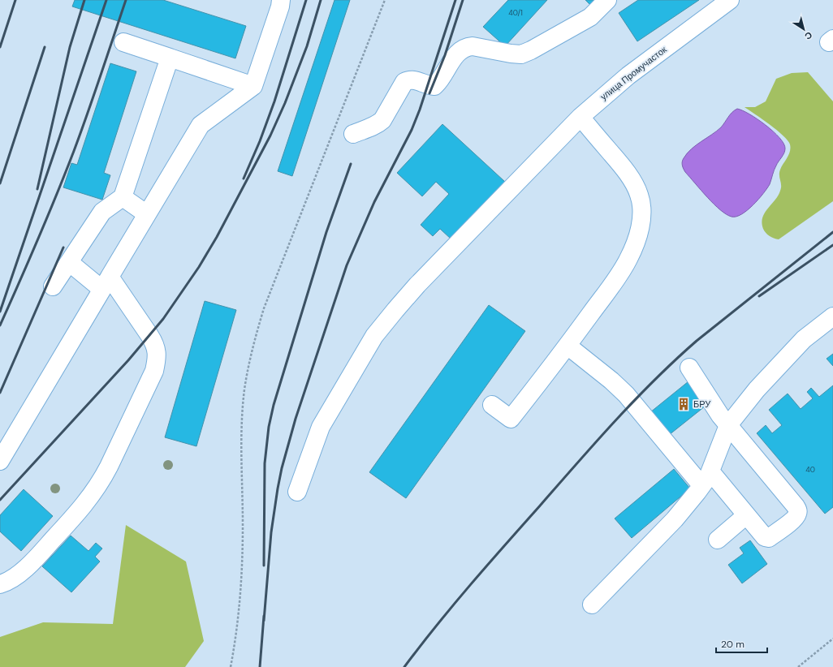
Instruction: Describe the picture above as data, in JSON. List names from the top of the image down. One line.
{"streets":{"street":["улица Промучасток"]},"places":{"building":["БРУ"]},"house_numbers":["40/1","40"],"scale_bar":"20 m","north":"bottom right"}
